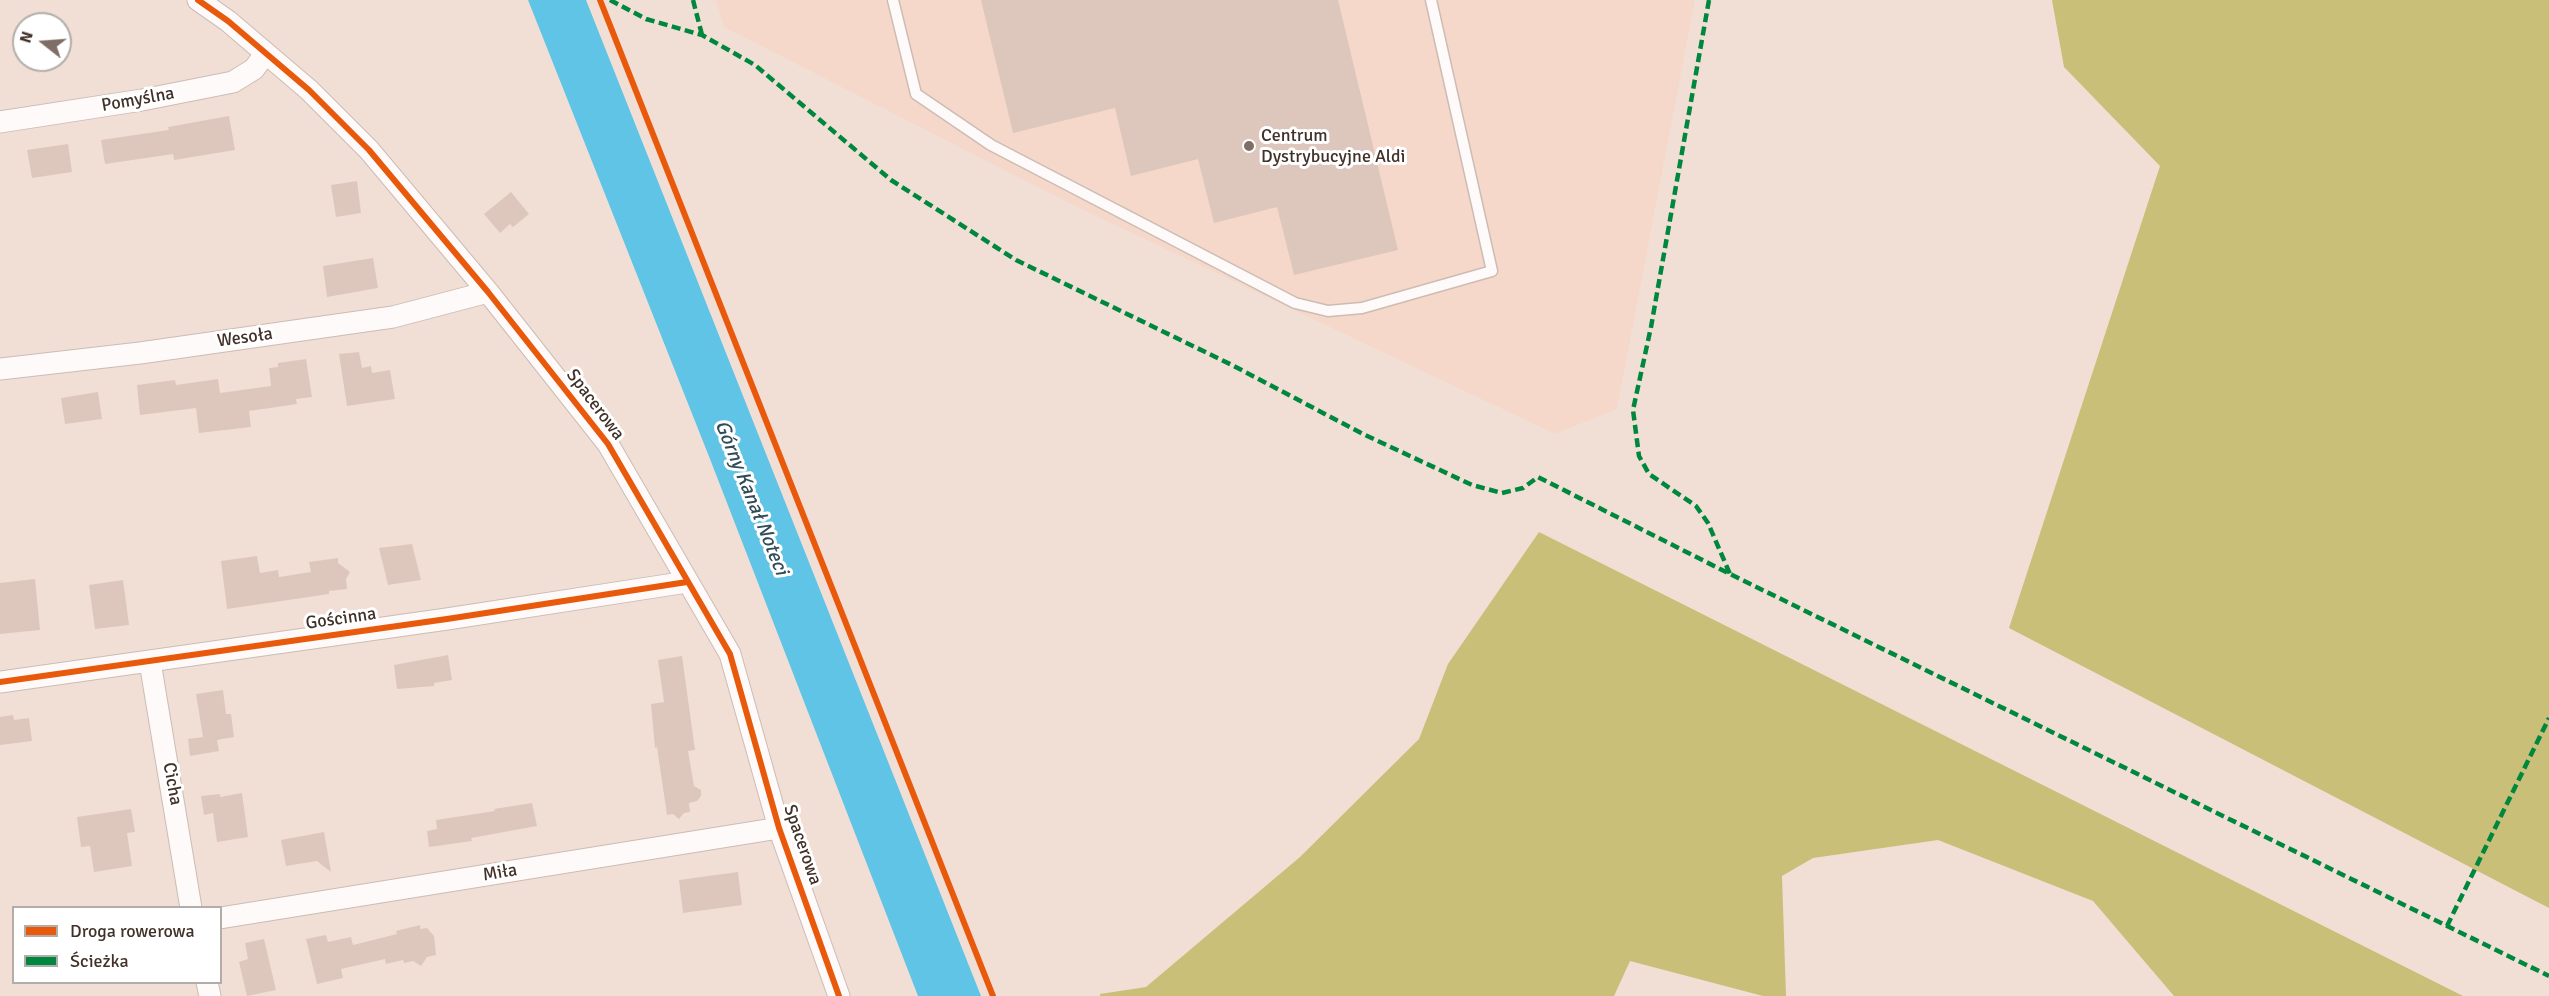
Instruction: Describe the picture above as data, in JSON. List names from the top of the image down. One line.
{"streets":{"street":["Pomyślna","Wesoła","Spacerowa","Gościnna","Cicha","Miła"]},"crossings":[["Pomyślna","Spacerowa"],["Wesoła","Spacerowa"],["Spacerowa","Gościnna"],["Spacerowa","Miła"],["Gościnna","Cicha"]],"water":["Górny Kanał Noteci"],"places":["Centrum Dystrybucyjne Aldi"],"legend":["Droga rowerowa","Ścieżka"],"north":"left"}
